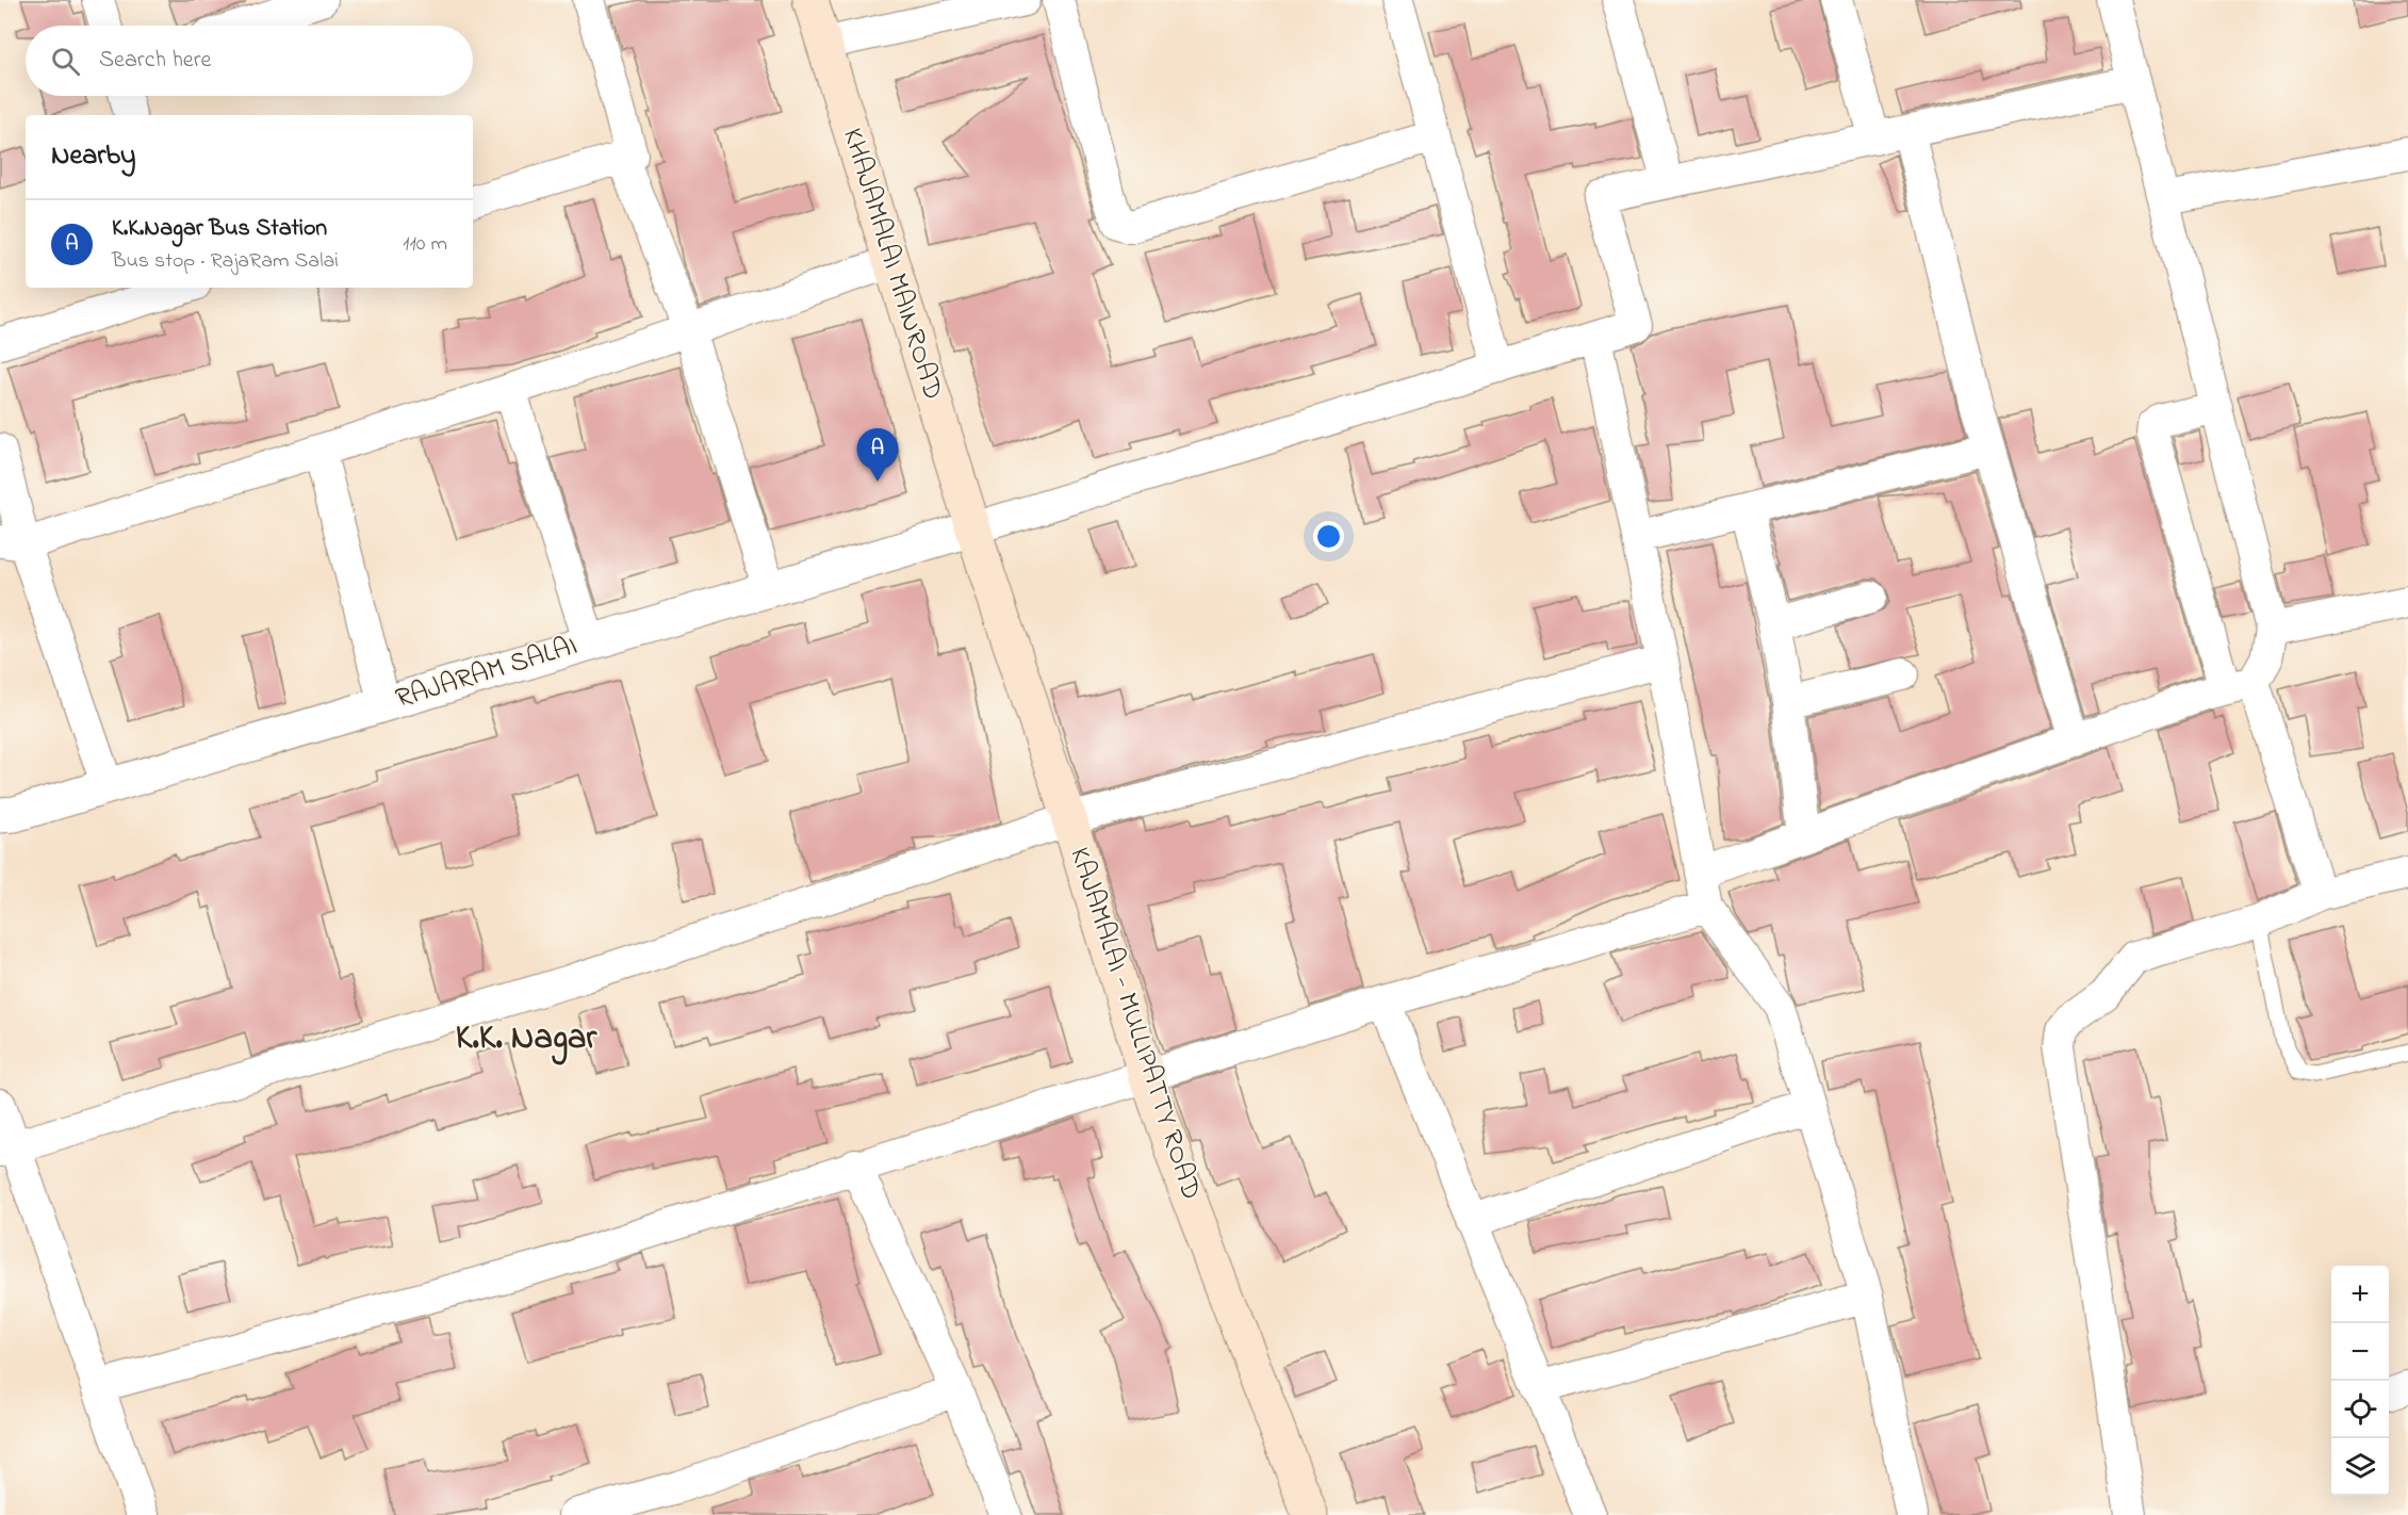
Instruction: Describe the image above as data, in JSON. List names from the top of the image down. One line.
{"streets":{"main road":["KHAJAMALAI MAINROAD","KAJAMALAI - MULLIPATTY ROAD"],"street":["RAJARAM SALAI"]},"crossings":[["KHAJAMALAI MAINROAD","RAJARAM SALAI"],["KHAJAMALAI MAINROAD","KAJAMALAI - MULLIPATTY ROAD"],["RAJARAM SALAI","KAJAMALAI - MULLIPATTY ROAD"]],"districts":["K.K. Nagar"],"page":{"search":"Search here","heading":"Nearby","list":[{"mark":"A","name":"K.K.Nagar Bus Station","note":"Bus stop · RajaRam Salai","value":"110 m"}],"pins":"A","map_buttons":["+","−"]}}
